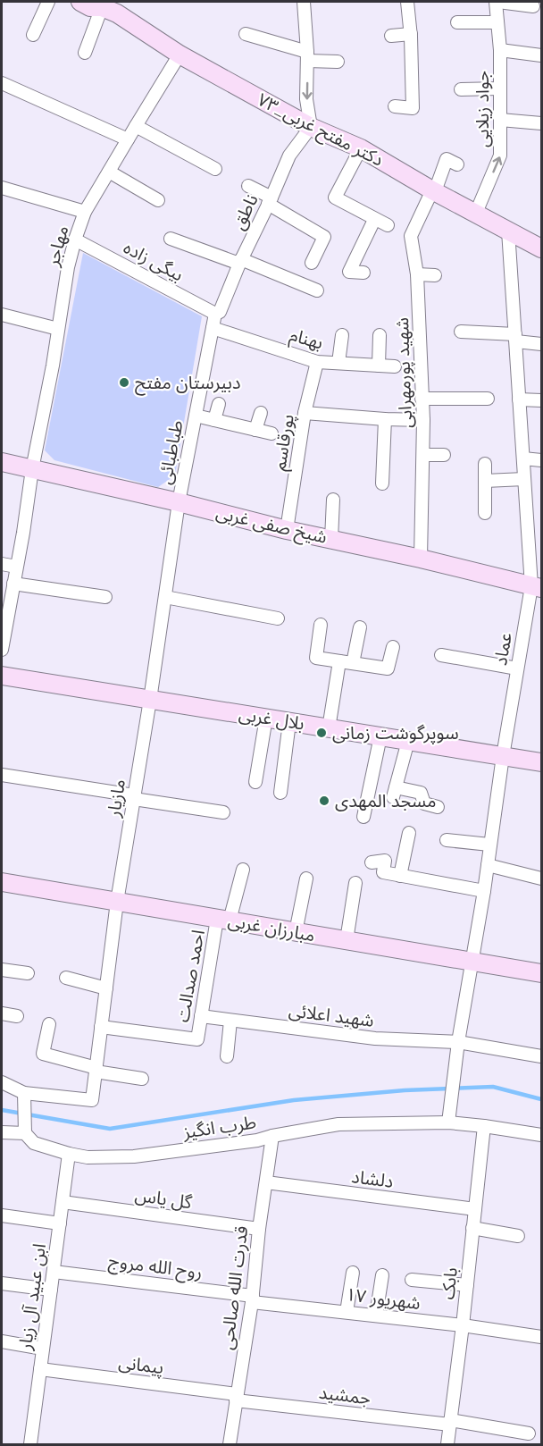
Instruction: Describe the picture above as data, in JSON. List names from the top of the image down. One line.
{"streets":{"street":["جواد زیلایی","۷۳_دکتر مفتح غربی","ناطق","مهاجر","بیگی زاده","بهنام","شهید پورمهرابی","پورقاسم","طباطبائی","شیخ صفی غربی","عماد","بلال غربی","مازیار","مبارزان غربی","احمد صدالت","شهید اعلائی","طرب انگیز","دلشاد","گل یاس","روح الله مروج","بابک","قدرت الله صالحی","ابن عبید آل زیار","۱۷ شهریور","پیمانی","جمشید"]},"crossings":[["جواد زیلایی","۷۳_دکتر مفتح غربی"],["۷۳_دکتر مفتح غربی","ناطق"],["۷۳_دکتر مفتح غربی","مهاجر"],["۷۳_دکتر مفتح غربی","شهید پورمهرابی"],["۷۳_دکتر مفتح غربی","عماد"],["ناطق","بیگی زاده"],["ناطق","طباطبائی"],["مهاجر","بیگی زاده"],["مهاجر","شیخ صفی غربی"],["بیگی زاده","طباطبائی"],["بهنام","پورقاسم"],["بهنام","طباطبائی"],["شهید پورمهرابی","شیخ صفی غربی"],["پورقاسم","شیخ صفی غربی"],["طباطبائی","شیخ صفی غربی"],["طباطبائی","مازیار"],["شیخ صفی غربی","عماد"],["شیخ صفی غربی","مازیار"],["عماد","بلال غربی"],["عماد","مبارزان غربی"],["عماد","شهید اعلائی"],["عماد","طرب انگیز"],["بلال غربی","مازیار"],["مازیار","مبارزان غربی"],["مازیار","احمد صدالت"],["مبارزان غربی","احمد صدالت"],["احمد صدالت","شهید اعلائی"],["طرب انگیز","بابک"],["طرب انگیز","قدرت الله صالحی"],["طرب انگیز","ابن عبید آل زیار"],["دلشاد","بابک"],["دلشاد","قدرت الله صالحی"],["گل یاس","قدرت الله صالحی"],["گل یاس","ابن عبید آل زیار"],["روح الله مروج","قدرت الله صالحی"],["روح الله مروج","ابن عبید آل زیار"],["روح الله مروج","۱۷ شهریور"],["بابک","۱۷ شهریور"],["بابک","جمشید"],["قدرت الله صالحی","۱۷ شهریور"],["قدرت الله صالحی","پیمانی"],["قدرت الله صالحی","جمشید"],["ابن عبید آل زیار","پیمانی"],["پیمانی","جمشید"]],"one_way":["جواد زیلایی"],"places":["دبیرستان مفتح","سوپرگوشت زمانی","مسجد المهدی"]}
